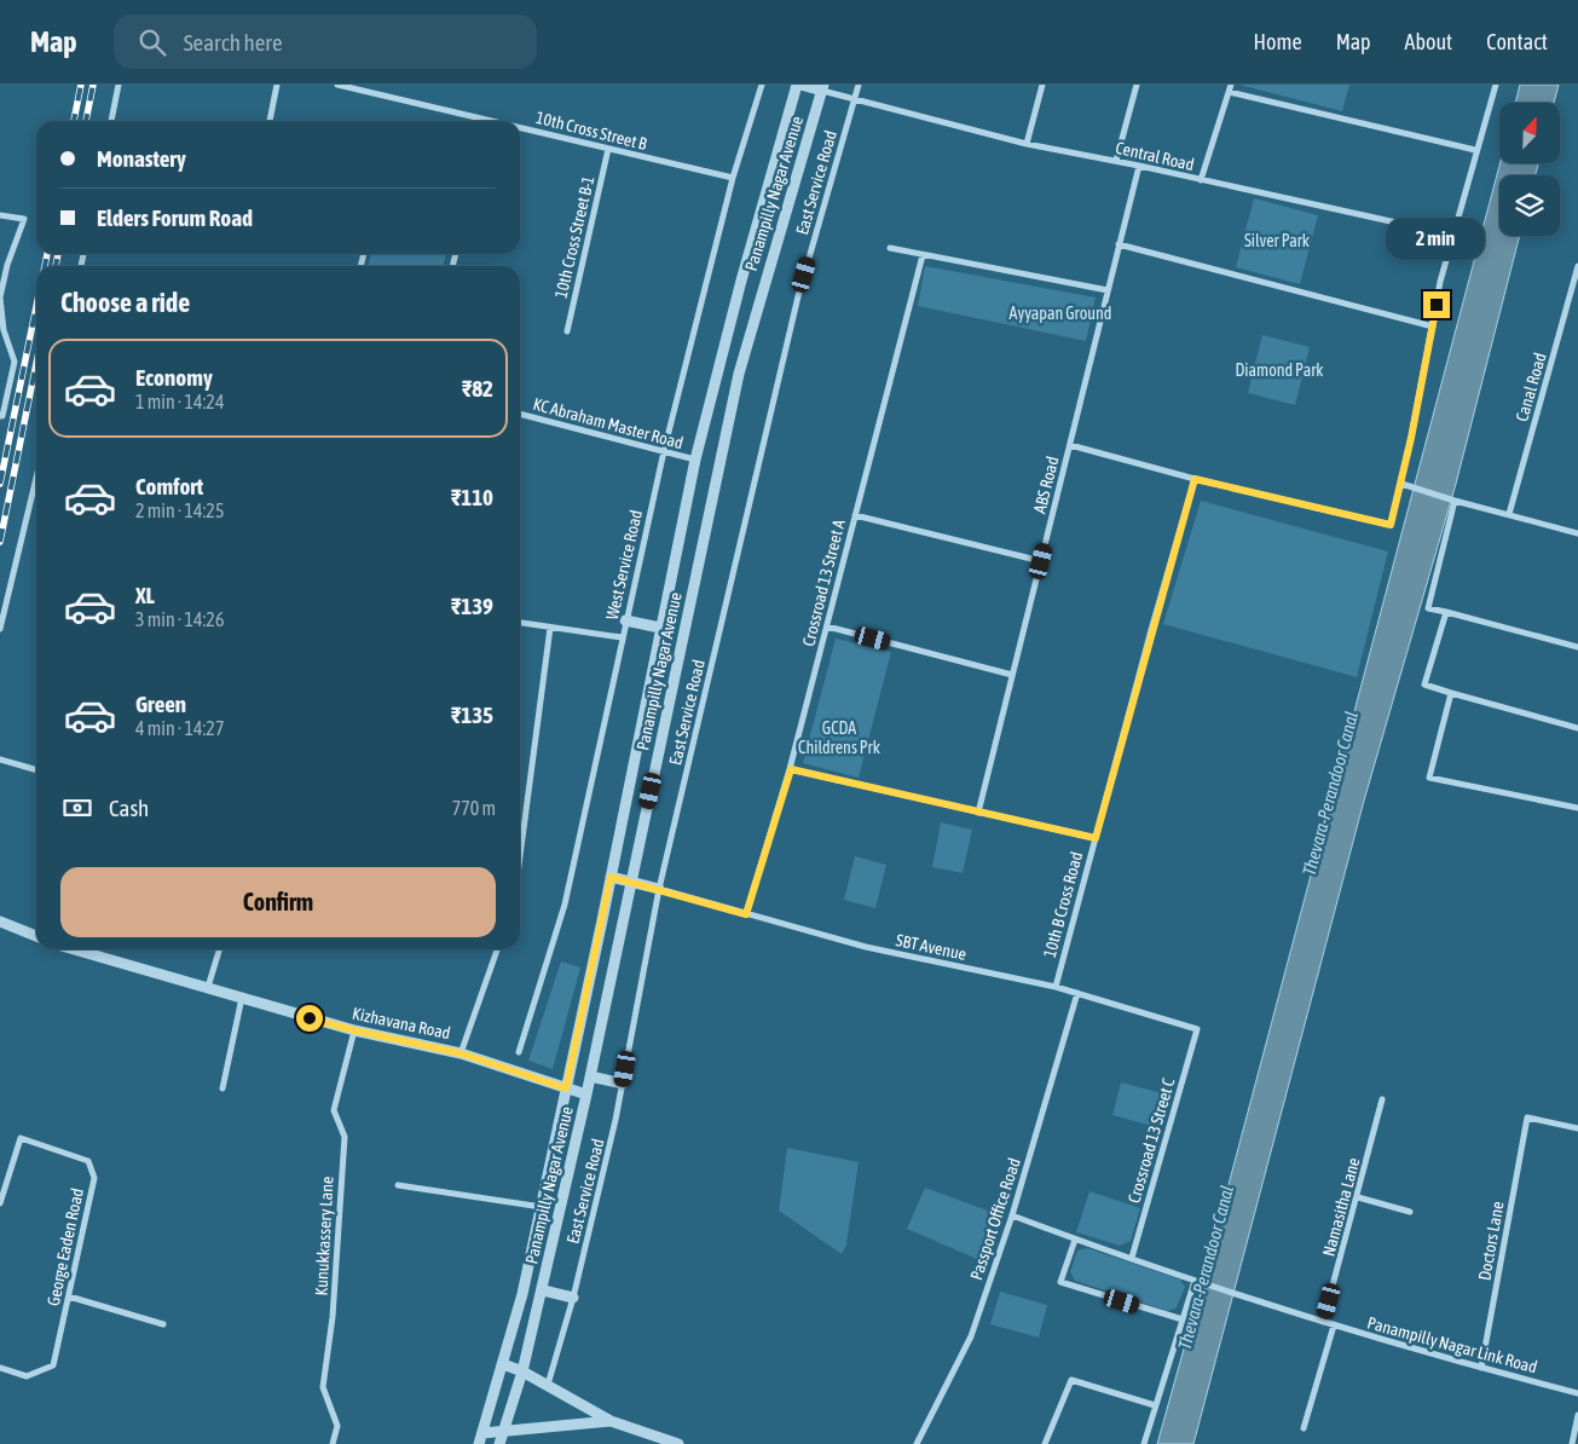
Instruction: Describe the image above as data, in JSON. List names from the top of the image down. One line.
{"streets":{"street":["10th Cross Street B","Central Road","East Service Road","Panampilly Nagar Avenue","10th Cross Street B-1","Canal Road","KC Abraham Master Road","ABS Road","West Service Road","Crossroad 13 Street A","10th B Cross Road","SBT Avenue","Kizhavana Road","Crossroad 13 Street C","Namasitha Lane","Passport Office Road","Kunukkassery Lane","Doctors Lane","George Eaden Road","Panampilly Nagar Link Road"]},"crossings":[["10th Cross Street B","10th Cross Street B-1"],["10th Cross Street B","West Service Road"],["Central Road","East Service Road"],["Central Road","Panampilly Nagar Avenue"],["Central Road","ABS Road"],["East Service Road","SBT Avenue"],["Panampilly Nagar Avenue","KC Abraham Master Road"],["Panampilly Nagar Avenue","Kizhavana Road"],["KC Abraham Master Road","West Service Road"],["Crossroad 13 Street A","SBT Avenue"],["10th B Cross Road","SBT Avenue"],["SBT Avenue","Crossroad 13 Street C"],["SBT Avenue","Passport Office Road"],["Kizhavana Road","Kunukkassery Lane"],["Crossroad 13 Street C","Panampilly Nagar Link Road"],["Namasitha Lane","Panampilly Nagar Link Road"],["Passport Office Road","Panampilly Nagar Link Road"],["Doctors Lane","Panampilly Nagar Link Road"]],"water":["Thevara-Perandoor Canal"],"parks":["Silver Park","Ayyapan Ground","Diamond Park","GCDA Childrens Prk"],"north":"top right","page":{"header":"Map","search":"Search here","nav":["Home","Map","About","Contact"],"banner":["Monastery","Elders Forum Road"],"bubble":"2 min","heading":"Choose a ride","list":[{"name":"Economy","note":"1 min · 14:24","value":"₹82"},{"name":"Comfort","note":"2 min · 14:25","value":"₹110"},{"name":"XL","note":"3 min · 14:26","value":"₹139"},{"name":"Green","note":"4 min · 14:27","value":"₹135"}],"pay":["Cash","770 m"],"buttons":"Confirm"}}
